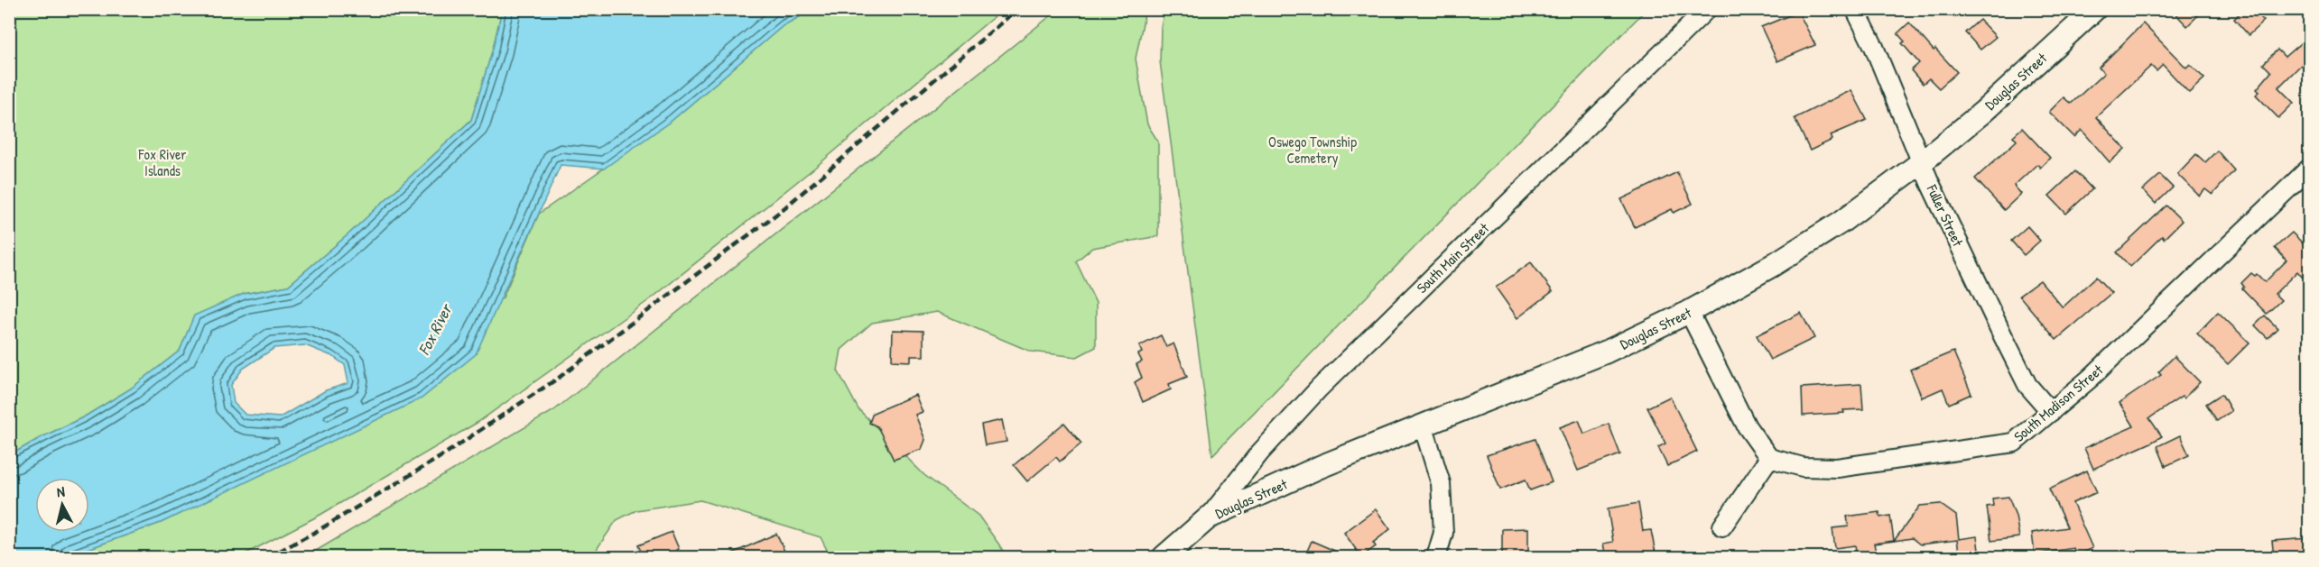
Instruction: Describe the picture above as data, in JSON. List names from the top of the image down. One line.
{"streets":{"street":["Douglas Street","Fuller Street","South Main Street","South Madison Street"]},"crossings":[["Douglas Street","Fuller Street"],["Douglas Street","South Main Street"],["Fuller Street","South Madison Street"]],"water":["Fox River"],"parks":["Oswego Township Cemetery","Fox River Islands"],"north":"top"}
